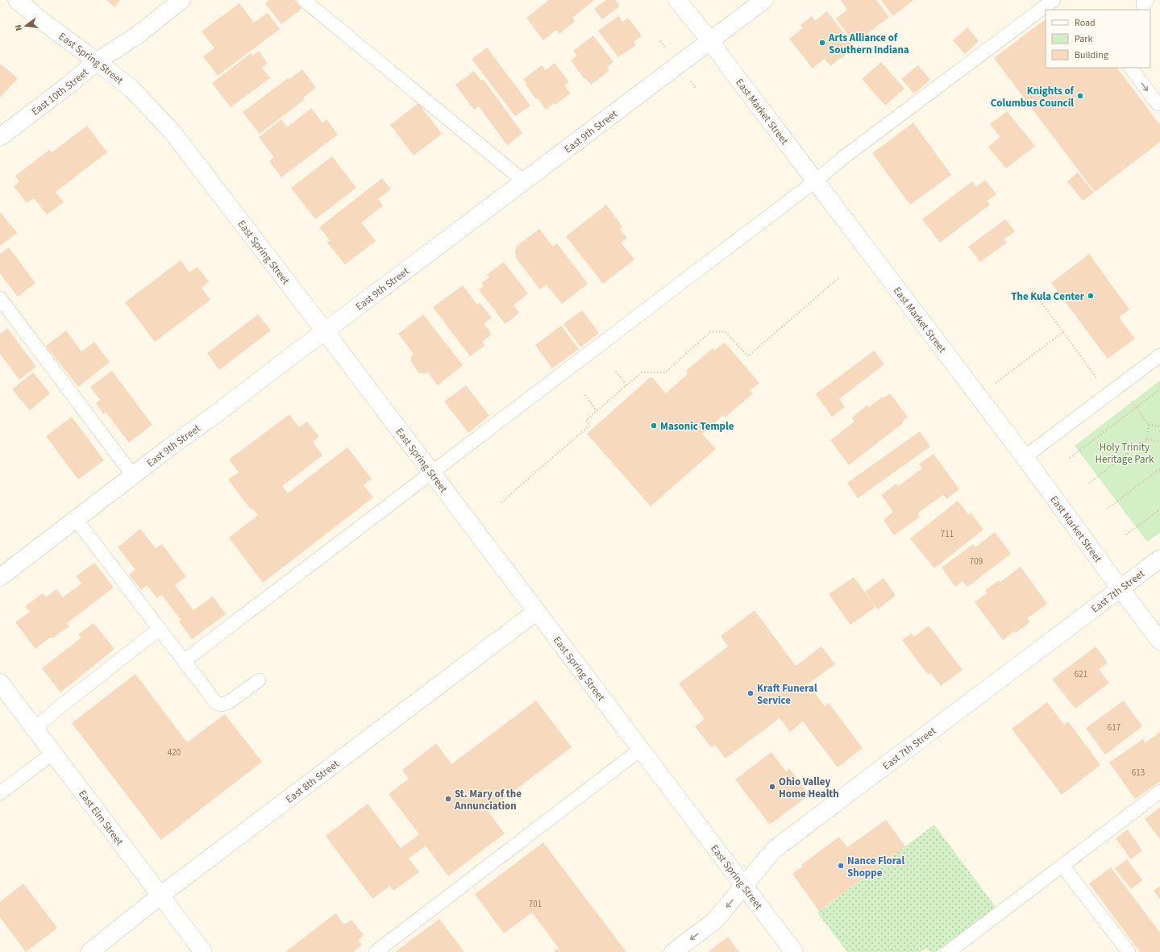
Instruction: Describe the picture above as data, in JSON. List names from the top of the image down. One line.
{"streets":{"street":["East Spring Street","East 10th Street","East Market Street","East 9th Street","East 7th Street","East 8th Street","East Elm Street"]},"crossings":[["East Spring Street","East 10th Street"],["East Spring Street","East 9th Street"],["East Spring Street","East 7th Street"],["East Spring Street","East 8th Street"],["East Market Street","East 9th Street"],["East Market Street","East 7th Street"],["East 8th Street","East Elm Street"]],"parks":["Holy Trinity Heritage Park"],"places":["Arts Alliance of Southern Indiana","Knights of Columbus Council","The Kula Center","Masonic Temple","Kraft Funeral Service","Ohio Valley Home Health","St. Mary of the Annunciation","Nance Floral Shoppe"],"house_numbers":["711","709","621","617","420","613","701"],"legend":["Road","Park","Building"],"north":"left"}
